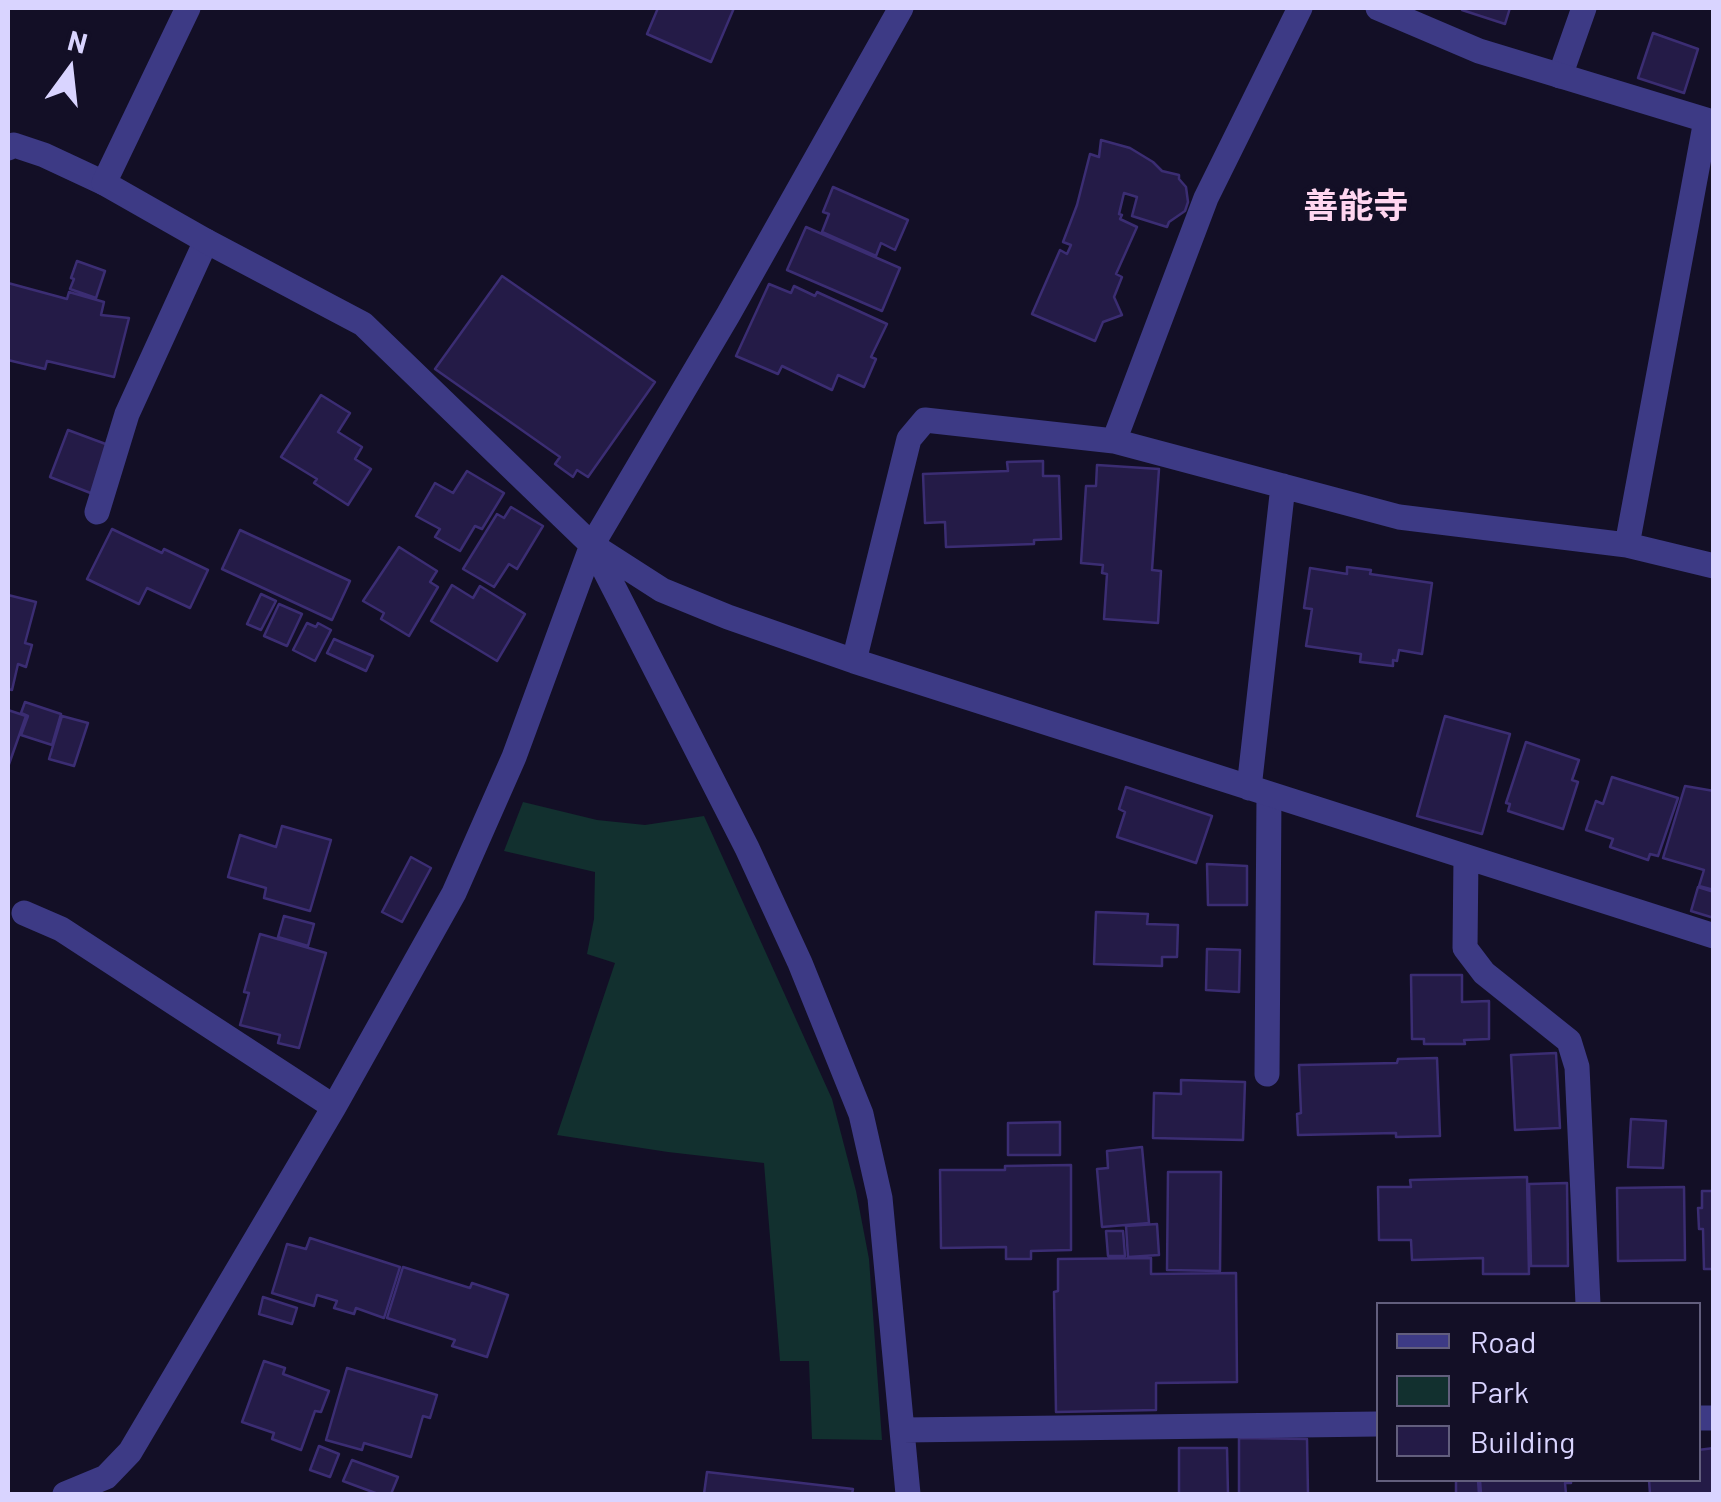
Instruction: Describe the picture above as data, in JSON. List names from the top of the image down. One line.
{"districts":["善能寺"],"legend":["Road","Park","Building"],"north":"top"}
